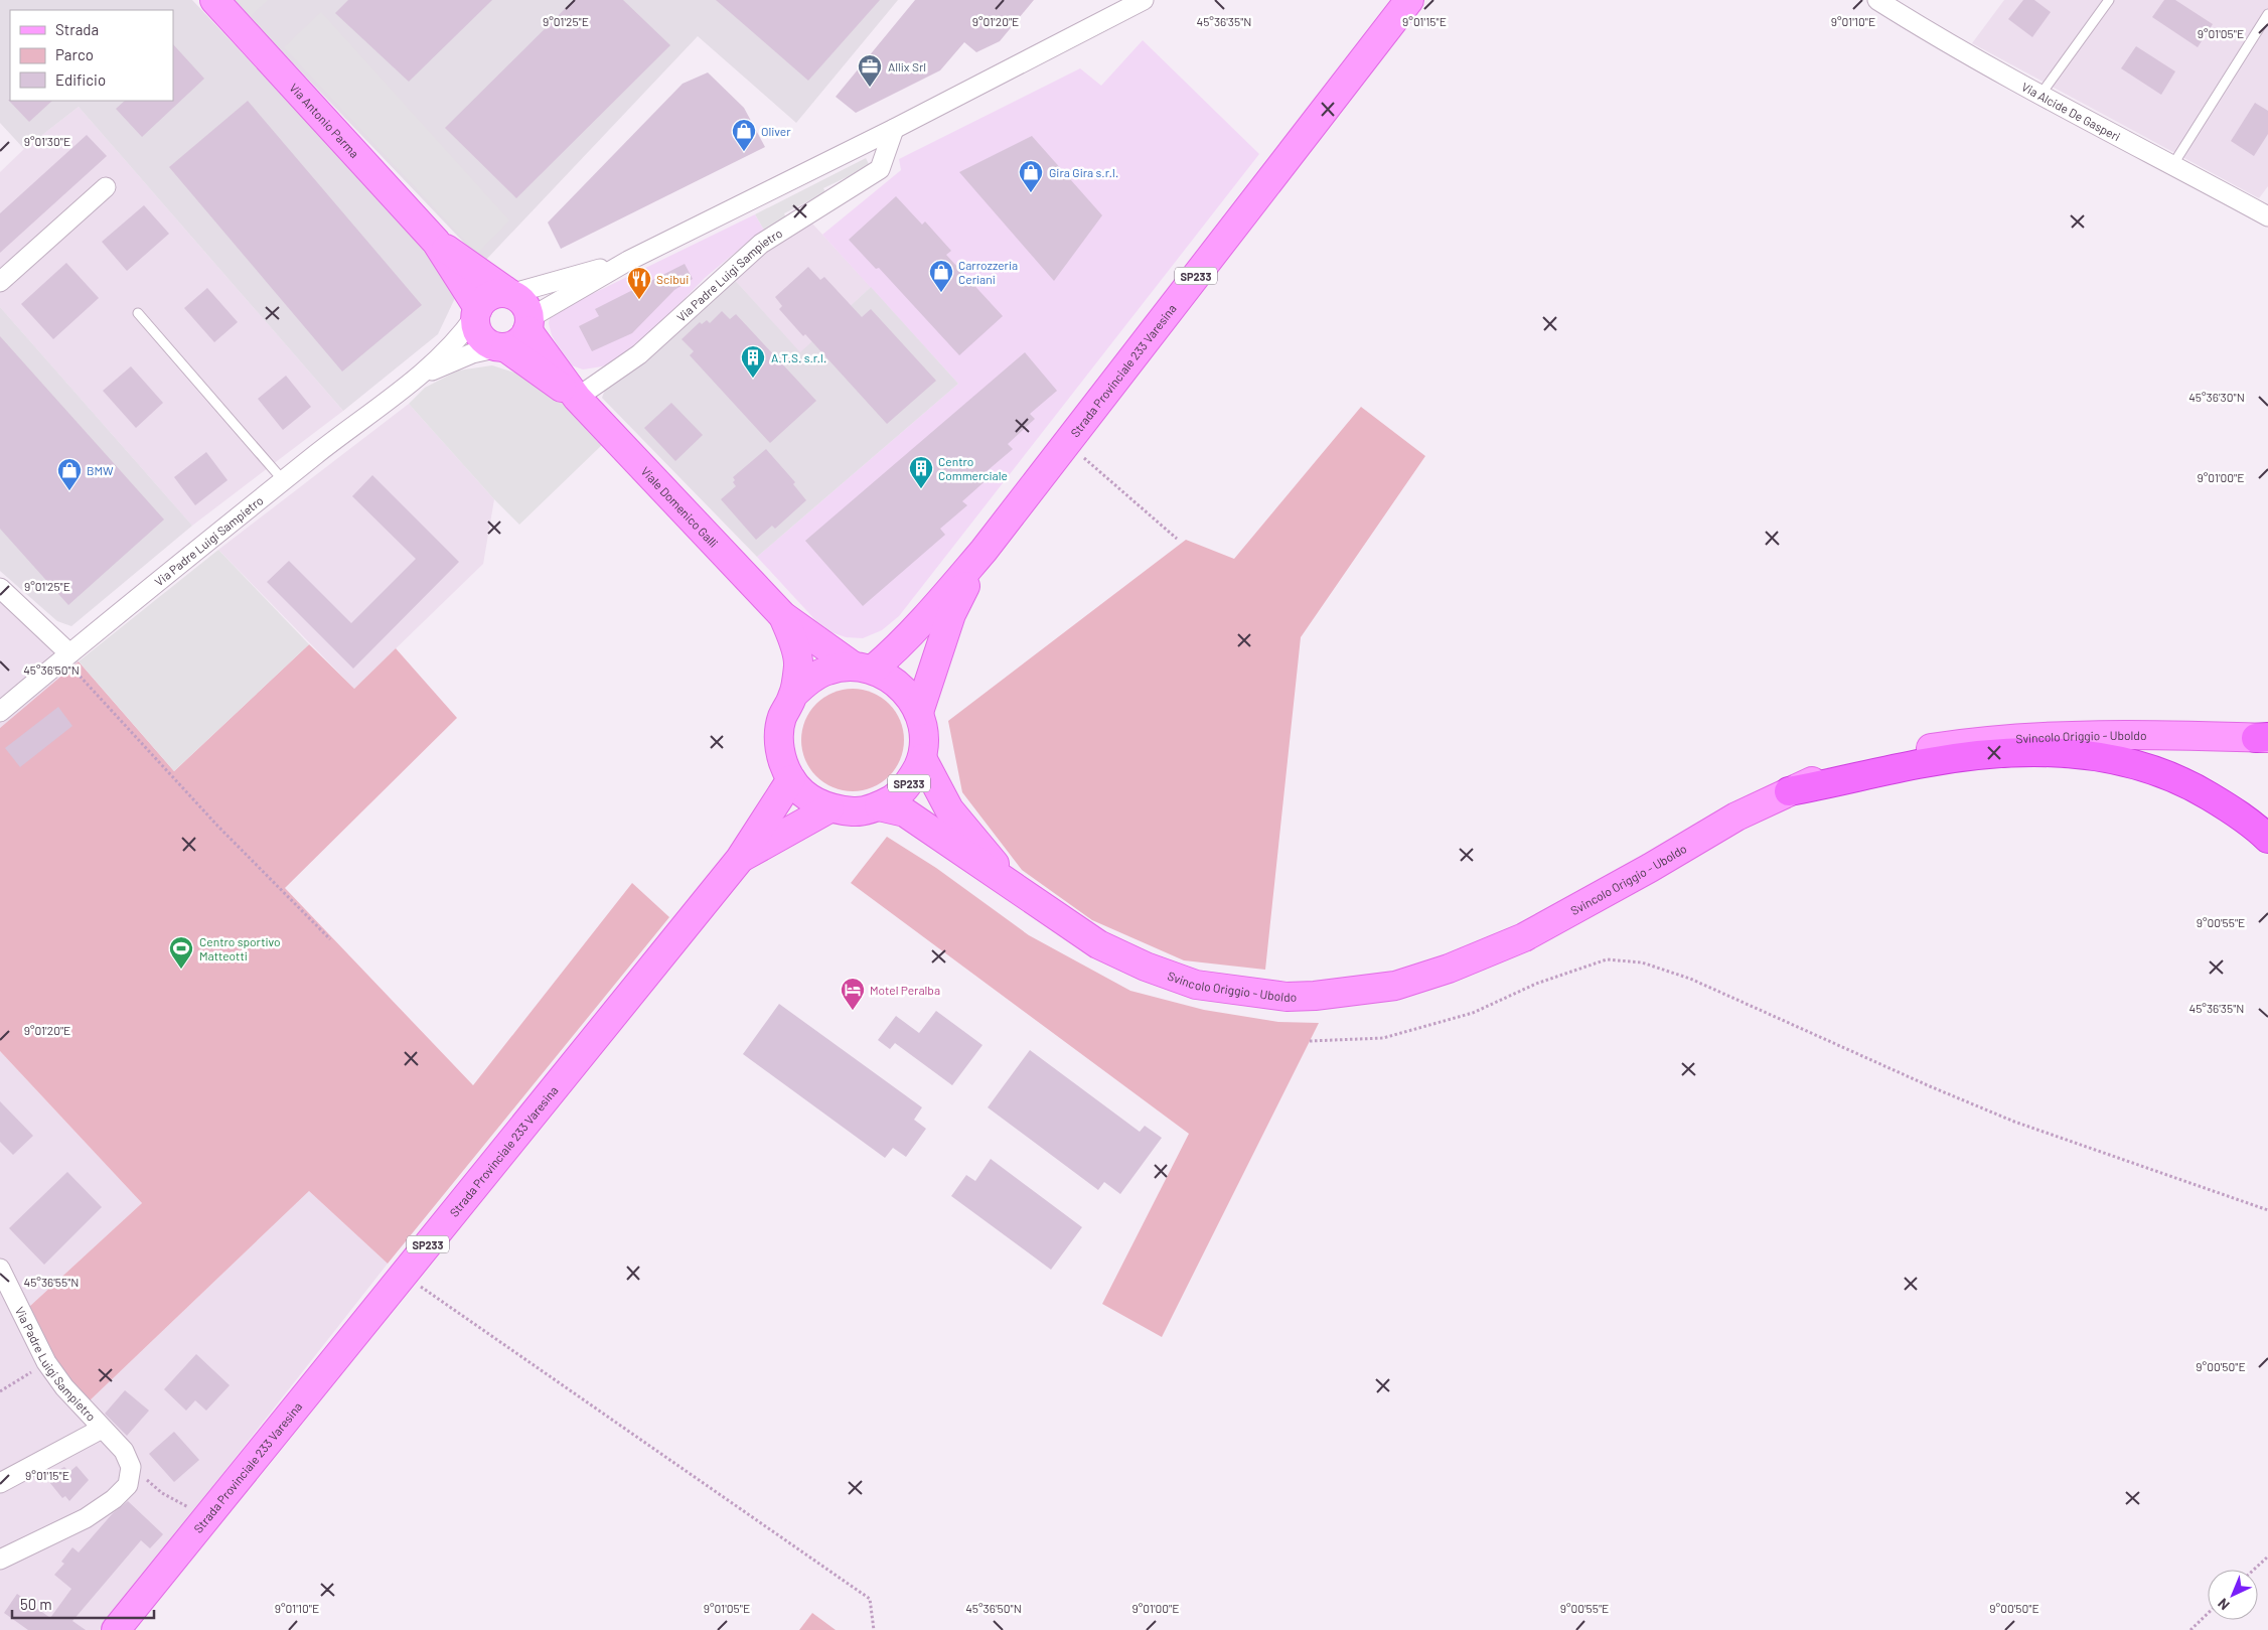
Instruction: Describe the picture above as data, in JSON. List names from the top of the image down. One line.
{"streets":{"main road":["Via Antonio Parma","SP233","Strada Provinciale 233 Varesina","Viale Domenico Galli","Svincolo Origgio - Uboldo"],"street":["Via Alcide De Gasperi","Via Padre Luigi Sampietro"]},"crossings":[["Via Antonio Parma","Via Padre Luigi Sampietro"],["Via Antonio Parma","Viale Domenico Galli"],["Via Padre Luigi Sampietro","Viale Domenico Galli"],["SP233","Strada Provinciale 233 Varesina"],["SP233","Viale Domenico Galli"],["SP233","Svincolo Origgio - Uboldo"],["Strada Provinciale 233 Varesina","Viale Domenico Galli"],["Strada Provinciale 233 Varesina","Svincolo Origgio - Uboldo"],["Viale Domenico Galli","Svincolo Origgio - Uboldo"]],"places":{"office":["Allix Srl"],"shop":["Oliver","Gira Gira s.r.l.","Carrozzeria Ceriani","BMW"],"restaurant":["Scibui"],"building":["A.T.S. s.r.l.","Centro Commerciale"],"sports":["Centro sportivo Matteotti"],"hotel":["Motel Peralba"]},"legend":["Strada","Parco","Edificio"],"scale_bar":"50 m","north":"bottom left","coordinates":["45°36'35\"N","9°01'25\"E","9°01'20\"E","9°01'15\"E","9°01'10\"E","9°01'05\"E","9°01'30\"E","45°36'30\"N","9°01'00\"E","45°36'50\"N","9°00'55\"E","45°36'55\"N","9°00'50\"E"]}
